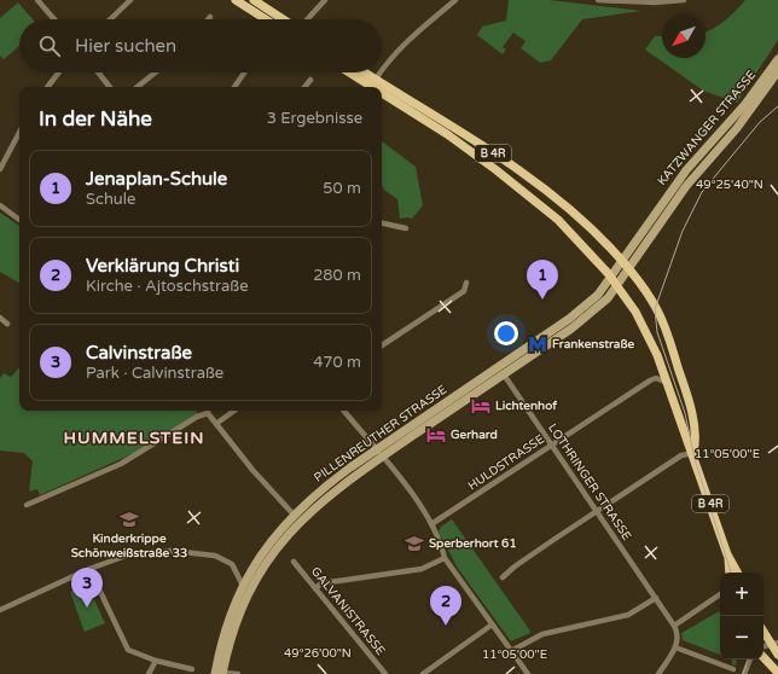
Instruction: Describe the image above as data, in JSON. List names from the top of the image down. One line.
{"streets":{"main road":["KATZWANGER STRASSE","B 4R","PILLENREUTHER STRASSE"],"street":["HULDSTRASSE","LOTHRINGER STRASSE","GALVANISTRASSE"]},"crossings":[["KATZWANGER STRASSE","B 4R"],["KATZWANGER STRASSE","PILLENREUTHER STRASSE"],["B 4R","PILLENREUTHER STRASSE"],["B 4R","HULDSTRASSE"],["PILLENREUTHER STRASSE","LOTHRINGER STRASSE"],["HULDSTRASSE","LOTHRINGER STRASSE"]],"districts":["HUMMELSTEIN"],"places":{"metro station":["Frankenstraße"],"hotel":["Lichtenhof","Gerhard"],"school or university":["Kinderkrippe Schönweißstraße 33","Sperberhort 61"]},"north":"bottom left","page":{"search":"Hier suchen","heading":["In der Nähe","3 Ergebnisse"],"list":[{"mark":"1","name":"Jenaplan-Schule","note":"Schule","value":"50 m"},{"mark":"2","name":"Verklärung Christi","note":"Kirche · Ajtoschstraße","value":"280 m"},{"mark":"3","name":"Calvinstraße","note":"Park · Calvinstraße","value":"470 m"}],"pins":["1","3","2"],"map_buttons":["+","−"]},"coordinates":["49°25'40\"N","11°05'00\"E","49°26'00\"N"]}
